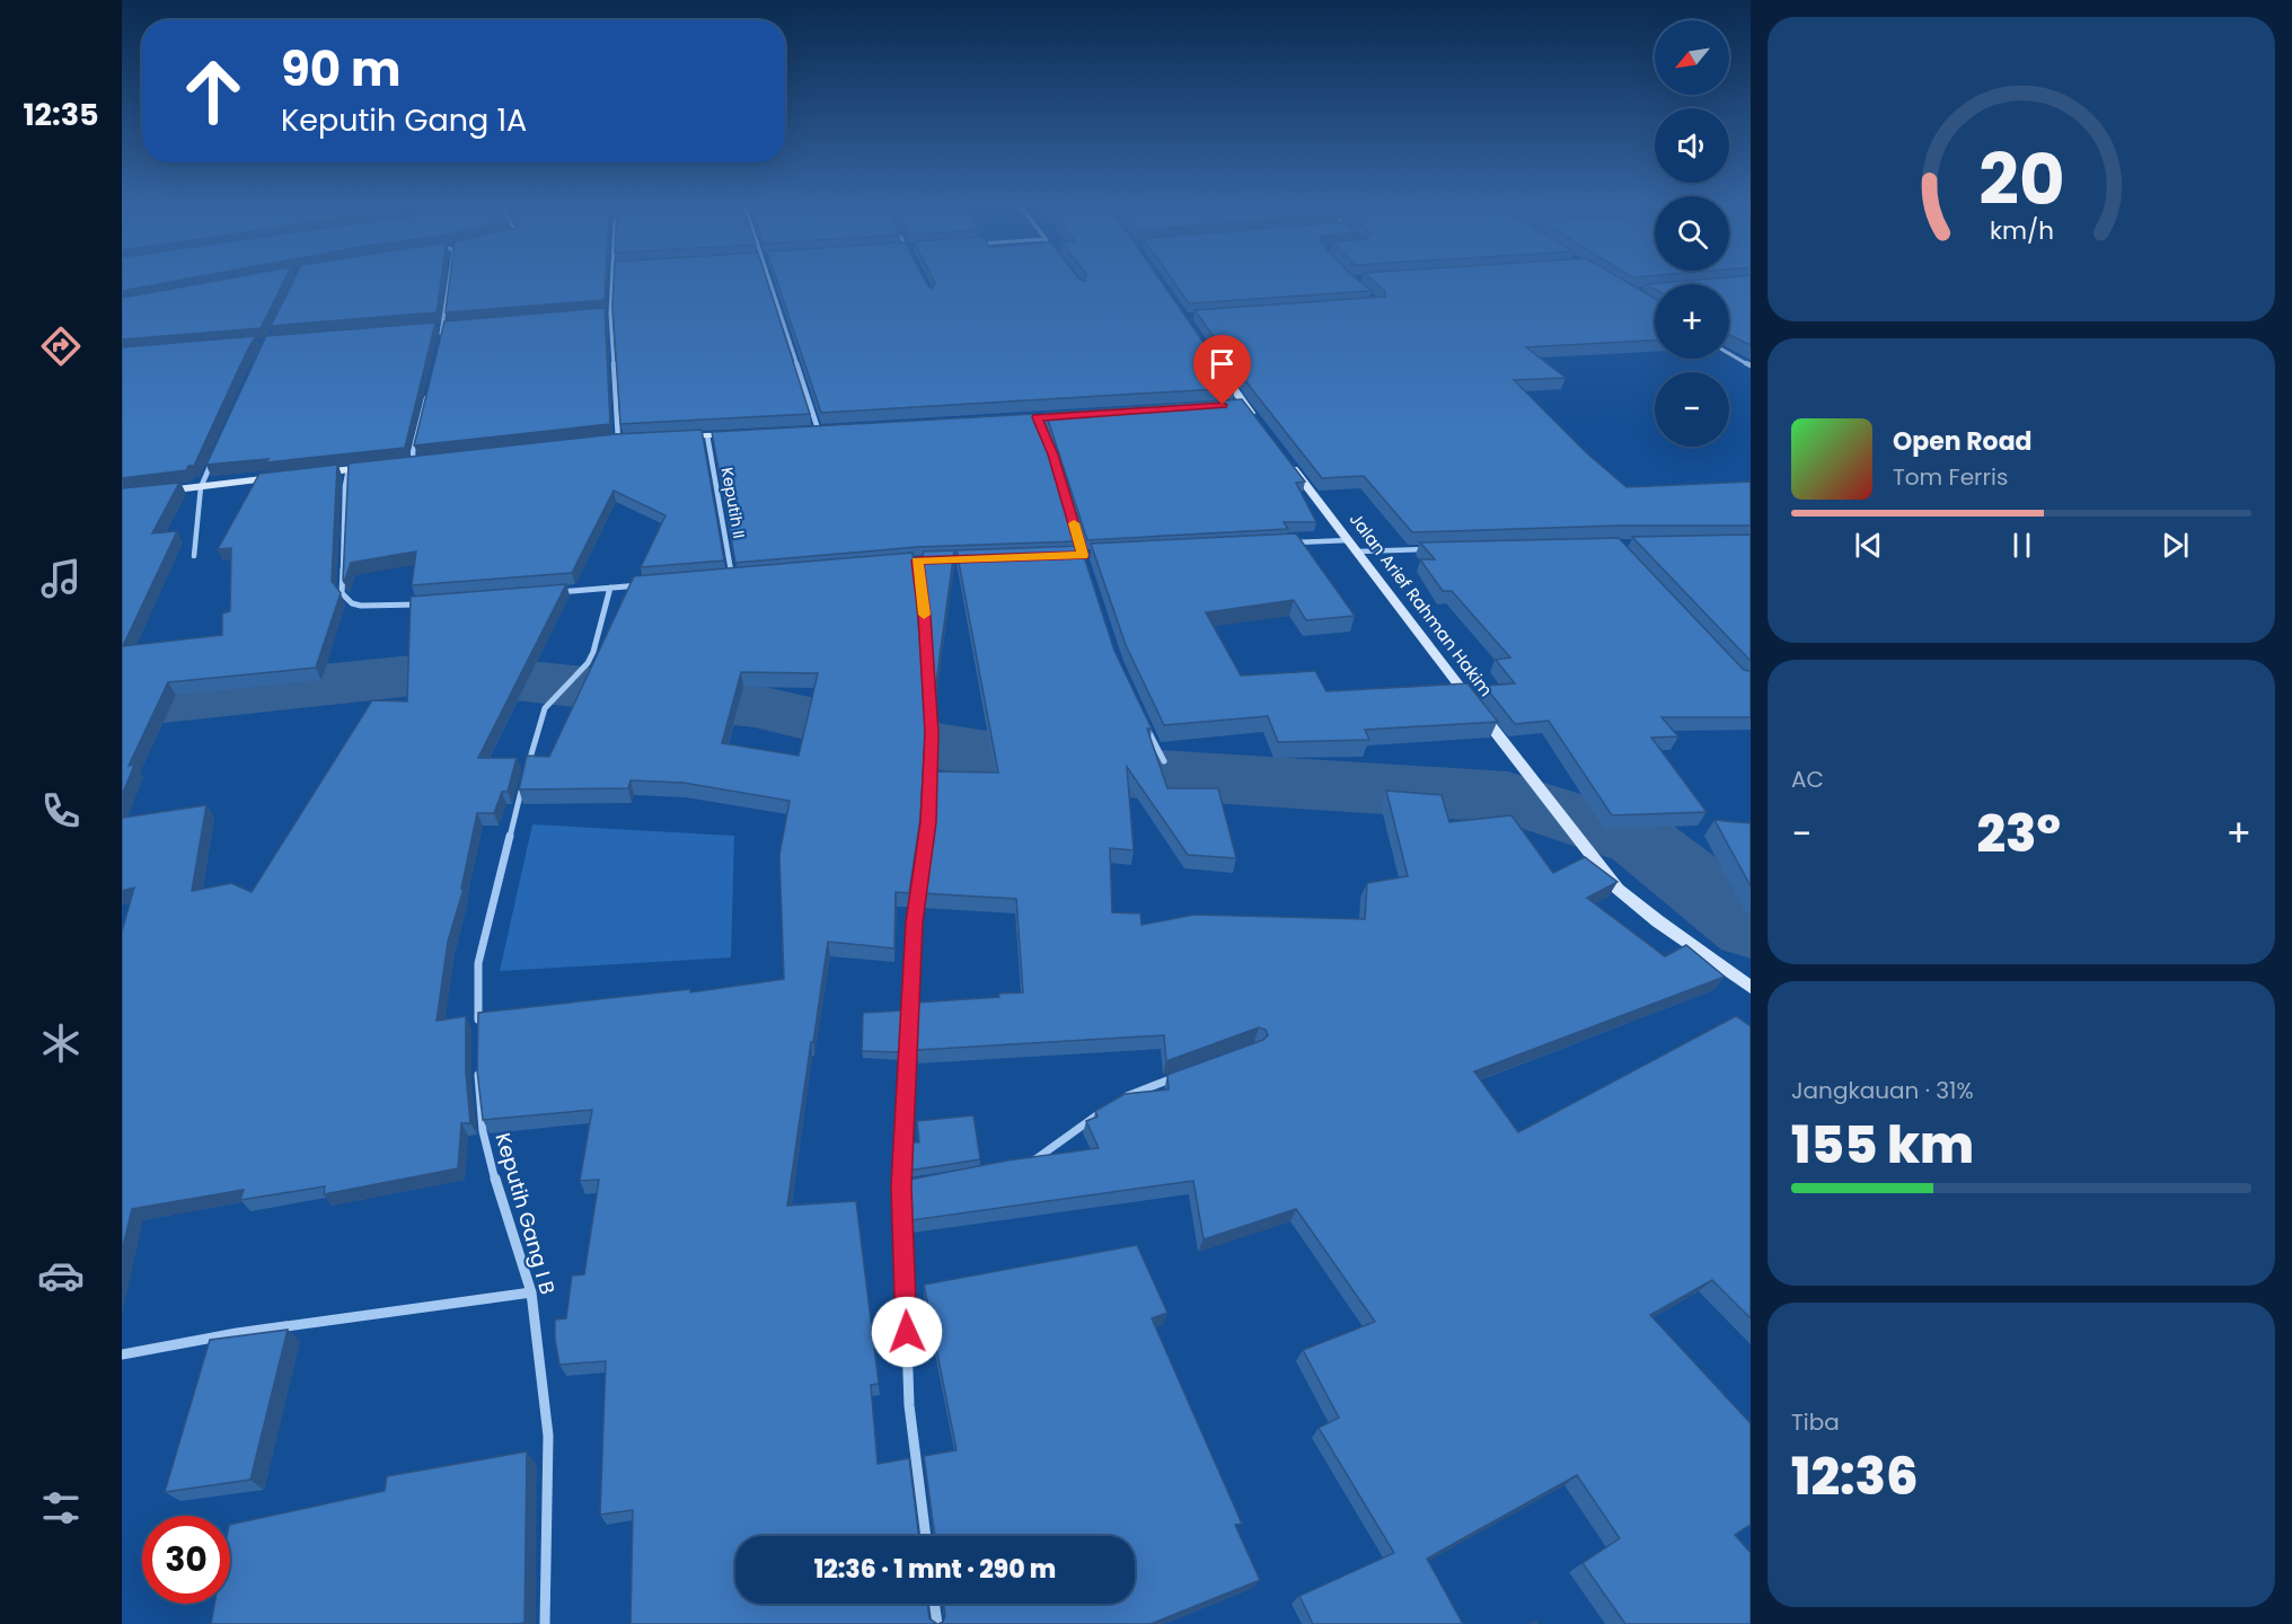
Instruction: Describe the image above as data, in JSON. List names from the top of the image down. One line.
{"streets":{"main road":["Jalan Arief Rahman Hakim"],"street":["Keputih II","Keputih Gang I B"]},"north":"bottom left","page":{"tabs":"12:35","map_buttons":["+","−"],"turn":["90 m","Keputih Gang 1A"],"song":["Open Road","Tom Ferris"],"tile":["AC",["Jangkauan · 31%","155 km"],["Tiba","12:36"]],"heat":["−","23°","+"],"limit":"30","trip":"12:36 · 1 mnt · 290 m","gauge":["20","km/h"]}}
